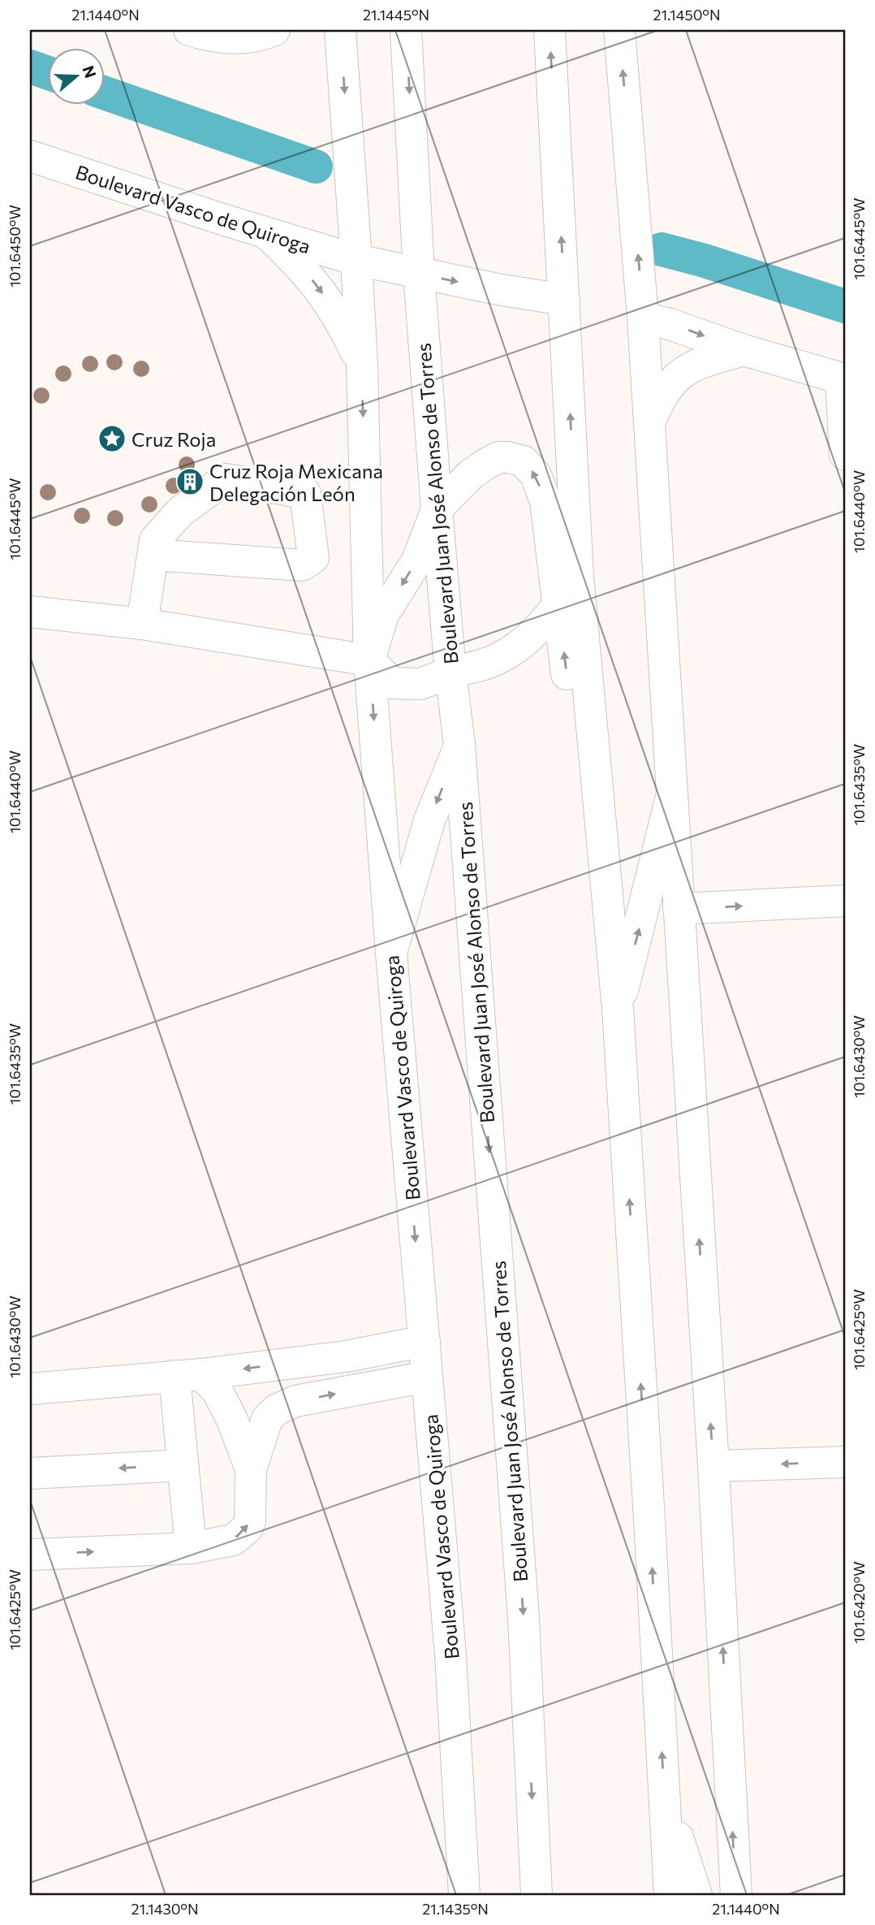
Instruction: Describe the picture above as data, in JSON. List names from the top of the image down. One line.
{"streets":{"street":["Boulevard Vasco de Quiroga","Boulevard Juan José Alonso de Torres"]},"crossings":[["Boulevard Vasco de Quiroga","Boulevard Juan José Alonso de Torres"]],"places":{"place":["Cruz Roja"],"building":["Cruz Roja Mexicana Delegación León"]},"north":"right","coordinates":["21.1440°N","21.1445°N","21.1450°N","101.6445°W","101.6450°W","101.6440°W","101.6435°W","101.6430°W","101.6425°W","101.6420°W","21.1430°N","21.1435°N"]}
